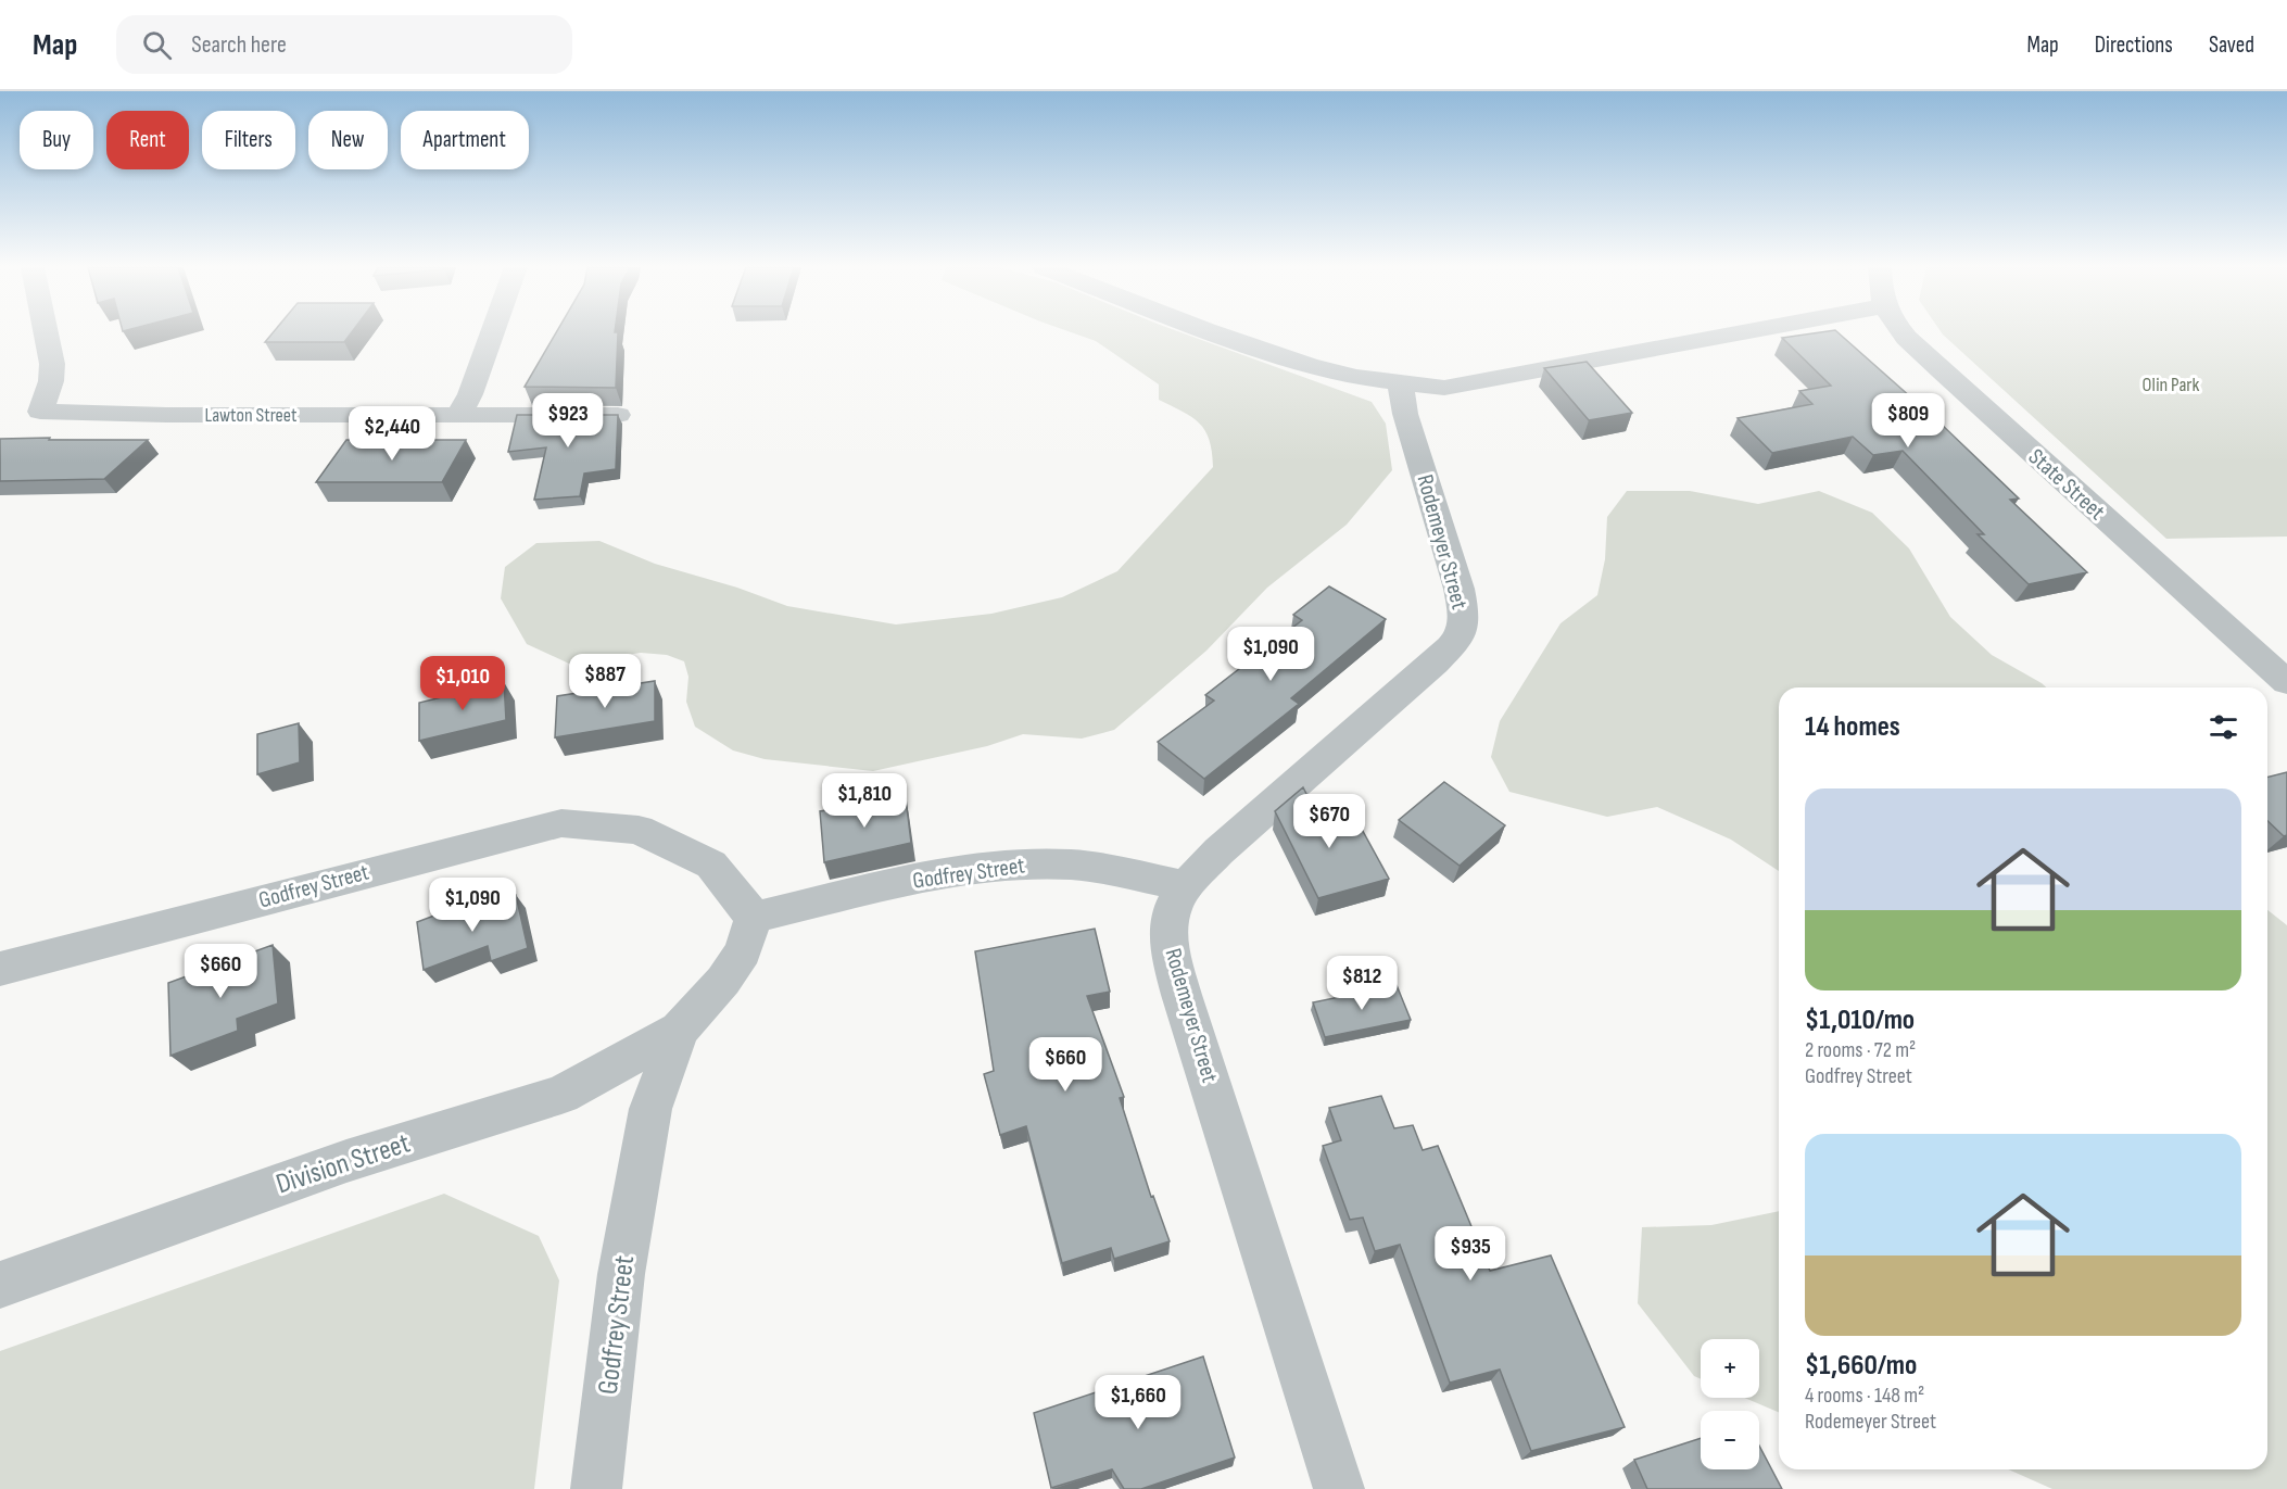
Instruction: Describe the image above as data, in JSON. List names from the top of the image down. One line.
{"streets":{"street":["Lawton Street","State Street","Rodemeyer Street","Godfrey Street","Division Street"]},"crossings":[["Rodemeyer Street","Godfrey Street"],["Godfrey Street","Division Street"]],"parks":["Olin Park"],"page":{"header":"Map","search":"Search here","nav":["Map","Directions","Saved"],"chip":["Buy","Rent","Filters","New","Apartment"],"price":["$923","$809","$2,440","$1,090","$887","$1,010","$1,810","$670","$1,090","$660","$812","$660","$935","$1,660"],"heading":"14 homes","list":[{"name":"$1,010/mo","note":"2 rooms · 72 m² · Godfrey Street"},{"name":"$1,660/mo","note":"4 rooms · 148 m² · Rodemeyer Street"}],"map_buttons":["+","−"]}}
